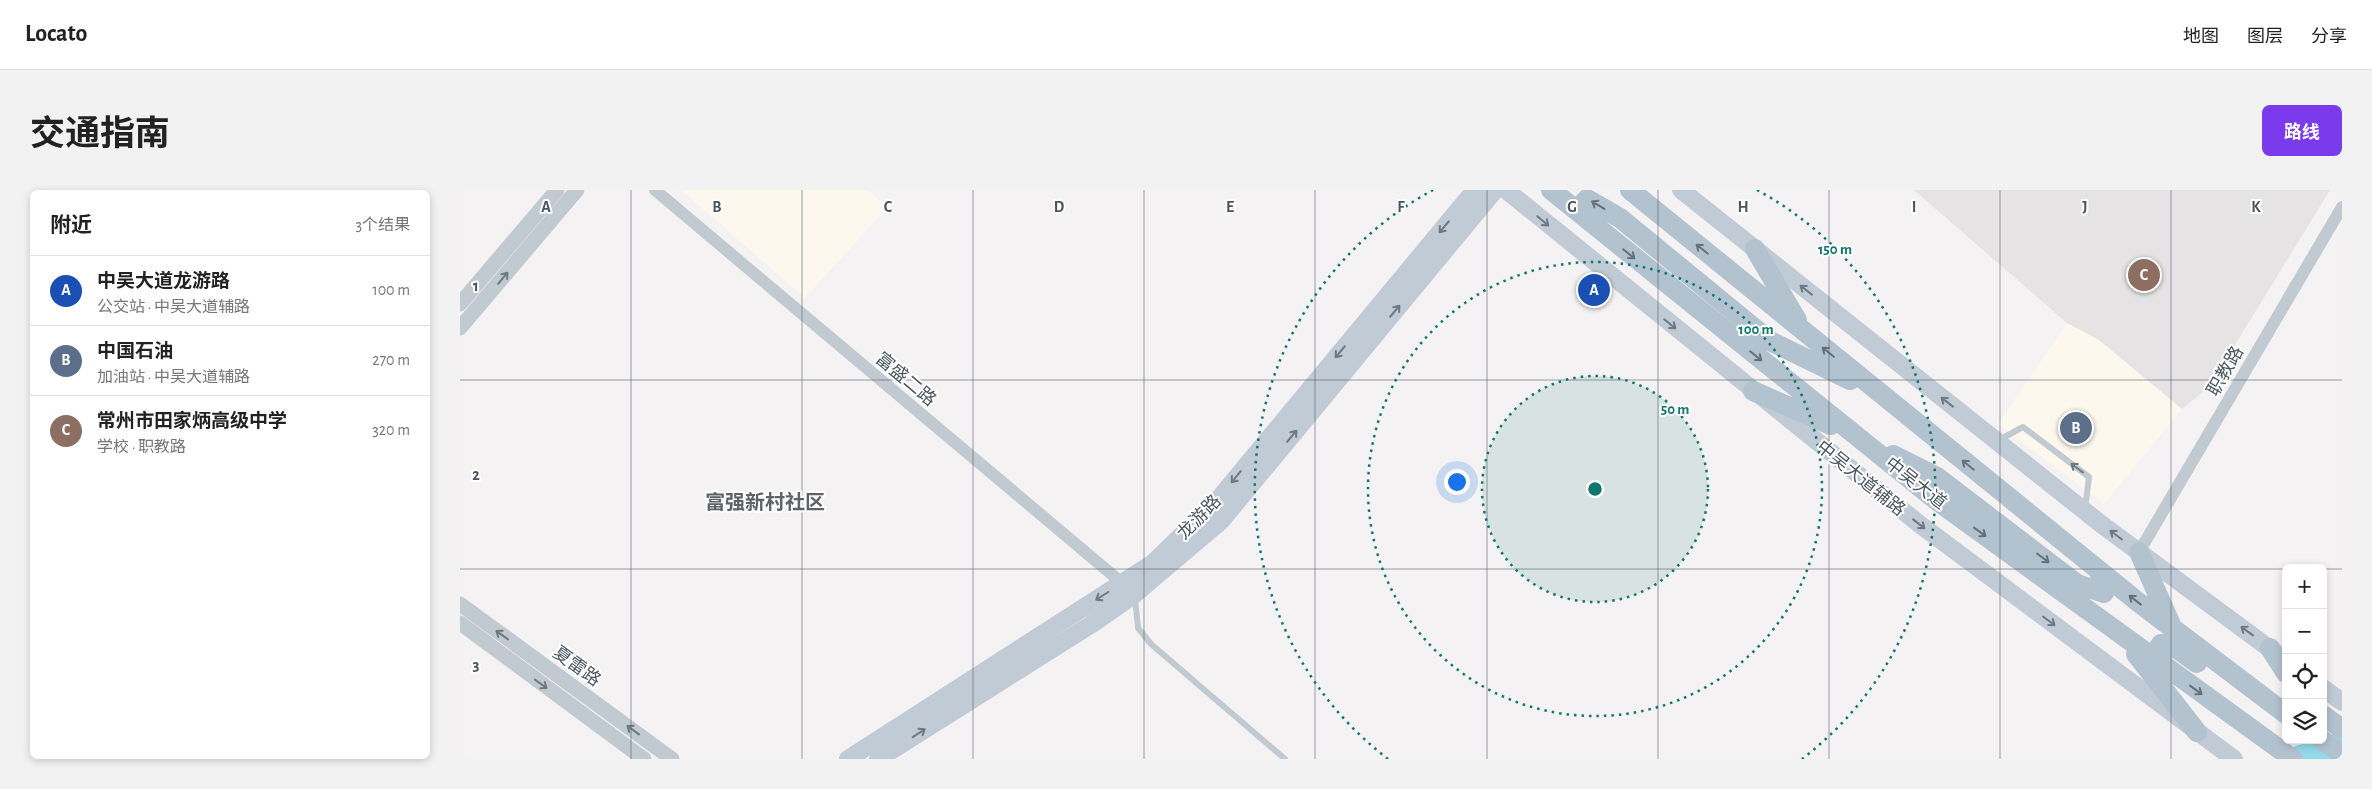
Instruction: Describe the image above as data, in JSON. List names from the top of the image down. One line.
{"streets":{"main road":["中吴大道辅路","中吴大道","龙游路"],"street":["职教路","富盛二路","夏雷路"]},"crossings":[["富盛二路","龙游路"]],"districts":["富强新村社区"],"page":{"header":"Locato","nav":["地图","图层","分享"],"title":"交通指南","buttons":"路线","heading":["附近","3个结果"],"list":[{"mark":"A","name":"中吴大道龙游路","note":"公交站 · 中吴大道辅路","value":"100 m"},{"mark":"B","name":"中国石油","note":"加油站 · 中吴大道辅路","value":"270 m"},{"mark":"C","name":"常州市田家炳高级中学","note":"学校 · 职教路","value":"320 m"}],"pins":["C","A","B"],"map_buttons":["+","−"]},"grid":{"columns":["A","B","C","D","E","F","G","H","I","J","K"],"rows":["1","2","3"]},"rings":["150 m","100 m","50 m"]}
